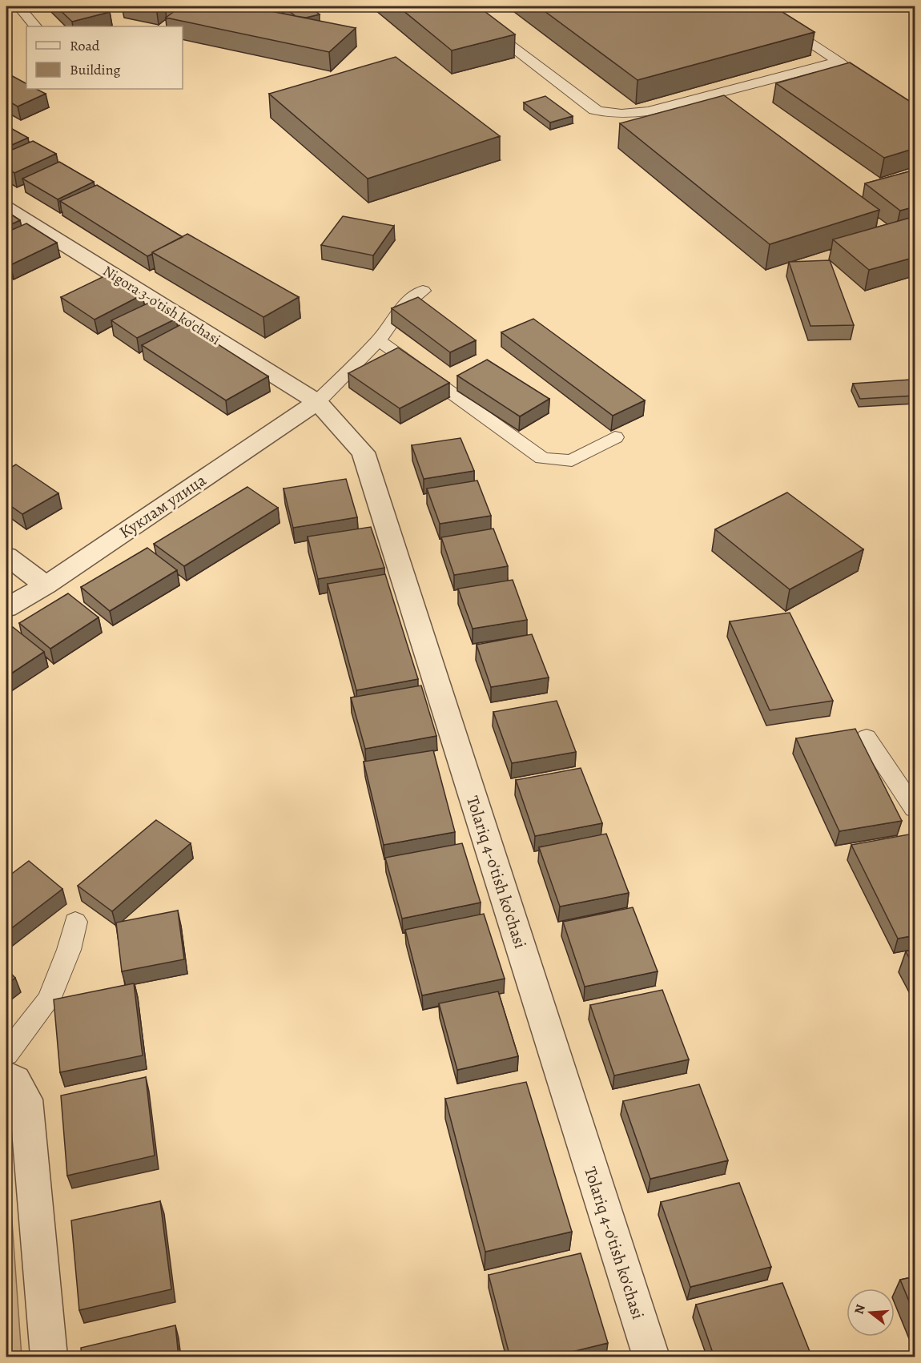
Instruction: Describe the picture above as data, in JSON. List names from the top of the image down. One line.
{"streets":{"street":["Nigora 3-o'tish ko'chasi","Куклам улица","Tolariq 4-o'tish ko'chasi"]},"crossings":[["Nigora 3-o'tish ko'chasi","Куклам улица"],["Nigora 3-o'tish ko'chasi","Tolariq 4-o'tish ko'chasi"],["Куклам улица","Tolariq 4-o'tish ko'chasi"]],"legend":["Road","Building"],"north":"left"}
